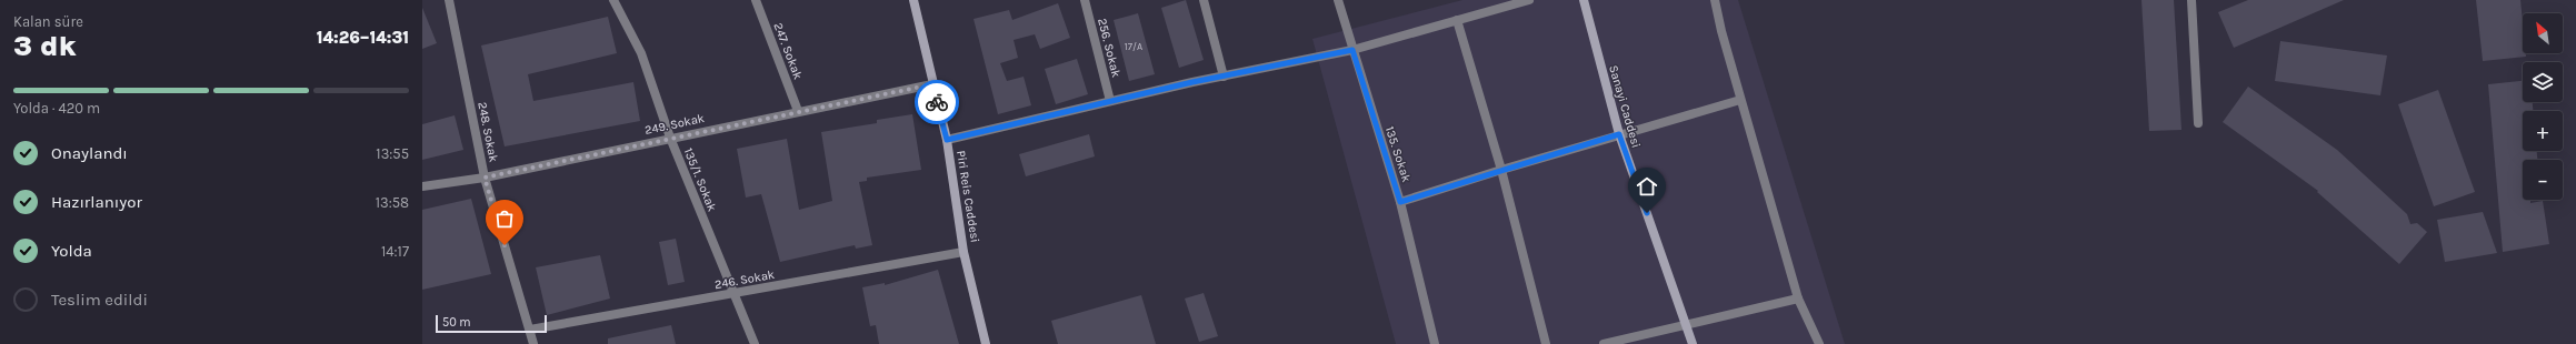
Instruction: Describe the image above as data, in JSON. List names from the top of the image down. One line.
{"streets":{"street":["256. Sokak","247. Sokak","Sanayi Caddesi","249. Sokak","248. Sokak","135. Sokak","135/1. Sokak","Piri Reis Caddesi","246. Sokak"]},"crossings":[["247. Sokak","249. Sokak"],["249. Sokak","248. Sokak"],["249. Sokak","135/1. Sokak"],["249. Sokak","Piri Reis Caddesi"],["248. Sokak","246. Sokak"],["135/1. Sokak","246. Sokak"],["Piri Reis Caddesi","246. Sokak"]],"house_numbers":["17/A"],"scale_bar":"50 m","north":"top left","page":{"heading":["3 dk","Kalan süre","14:26–14:31"],"map_buttons":["+","−"],"bar":"Yolda · 420 m","list":[["Onaylandı","13:55"],["Hazırlanıyor","13:58"],["Yolda","14:17"],"Teslim edildi"],"scale":"50 m"}}
